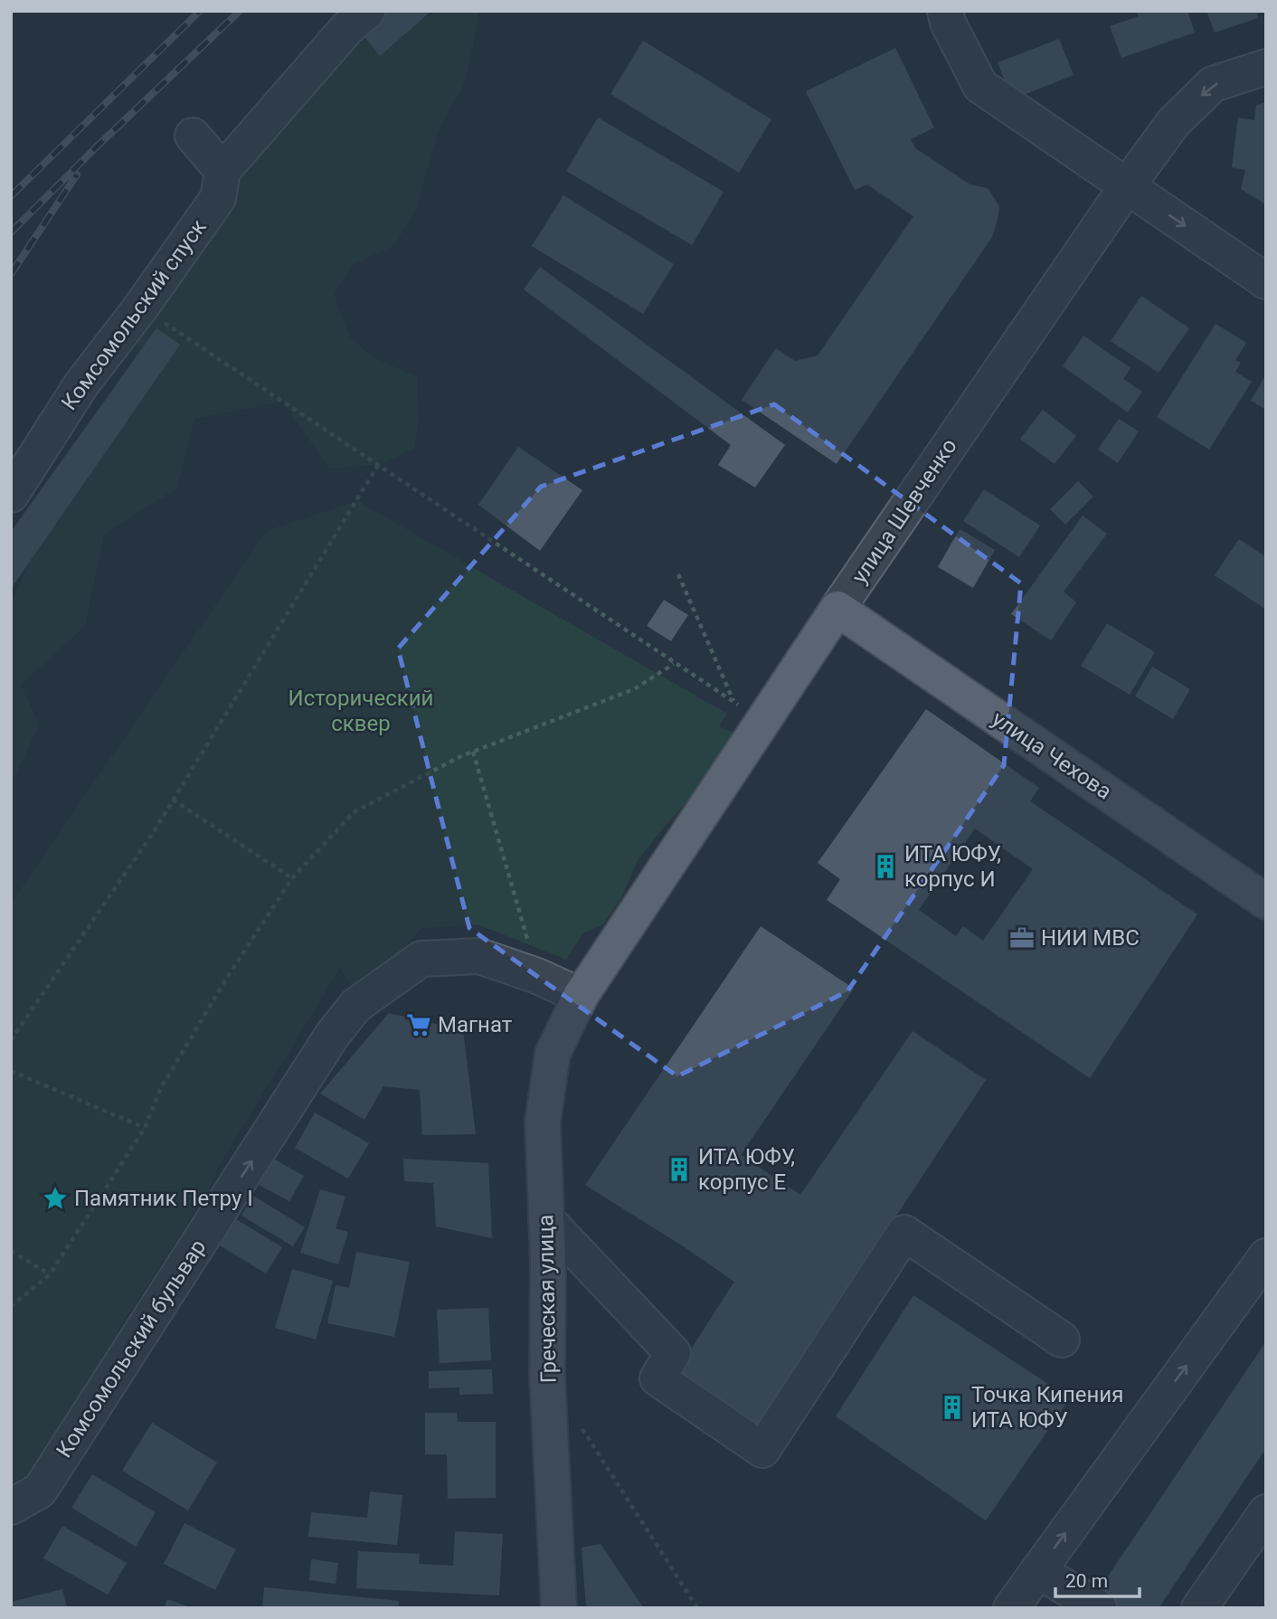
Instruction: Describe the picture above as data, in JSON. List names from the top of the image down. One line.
{"streets":{"main road":["улица Шевченко","улица Чехова","Греческая улица"],"street":["Комсомольский спуск","Комсомольский бульвар"]},"crossings":[["улица Шевченко","улица Чехова"],["улица Шевченко","Греческая улица"],["улица Шевченко","Комсомольский бульвар"],["Греческая улица","Комсомольский бульвар"]],"one_way":["Комсомольский бульвар"],"parks":["Исторический сквер"],"places":{"building":["ИТА ЮФУ, корпус И","ИТА ЮФУ, корпус Е","Точка Кипения ИТА ЮФУ"],"office":["НИИ МВС"],"supermarket":["Магнат"],"place":["Памятник Петру I"]},"scale_bar":"20 m"}
